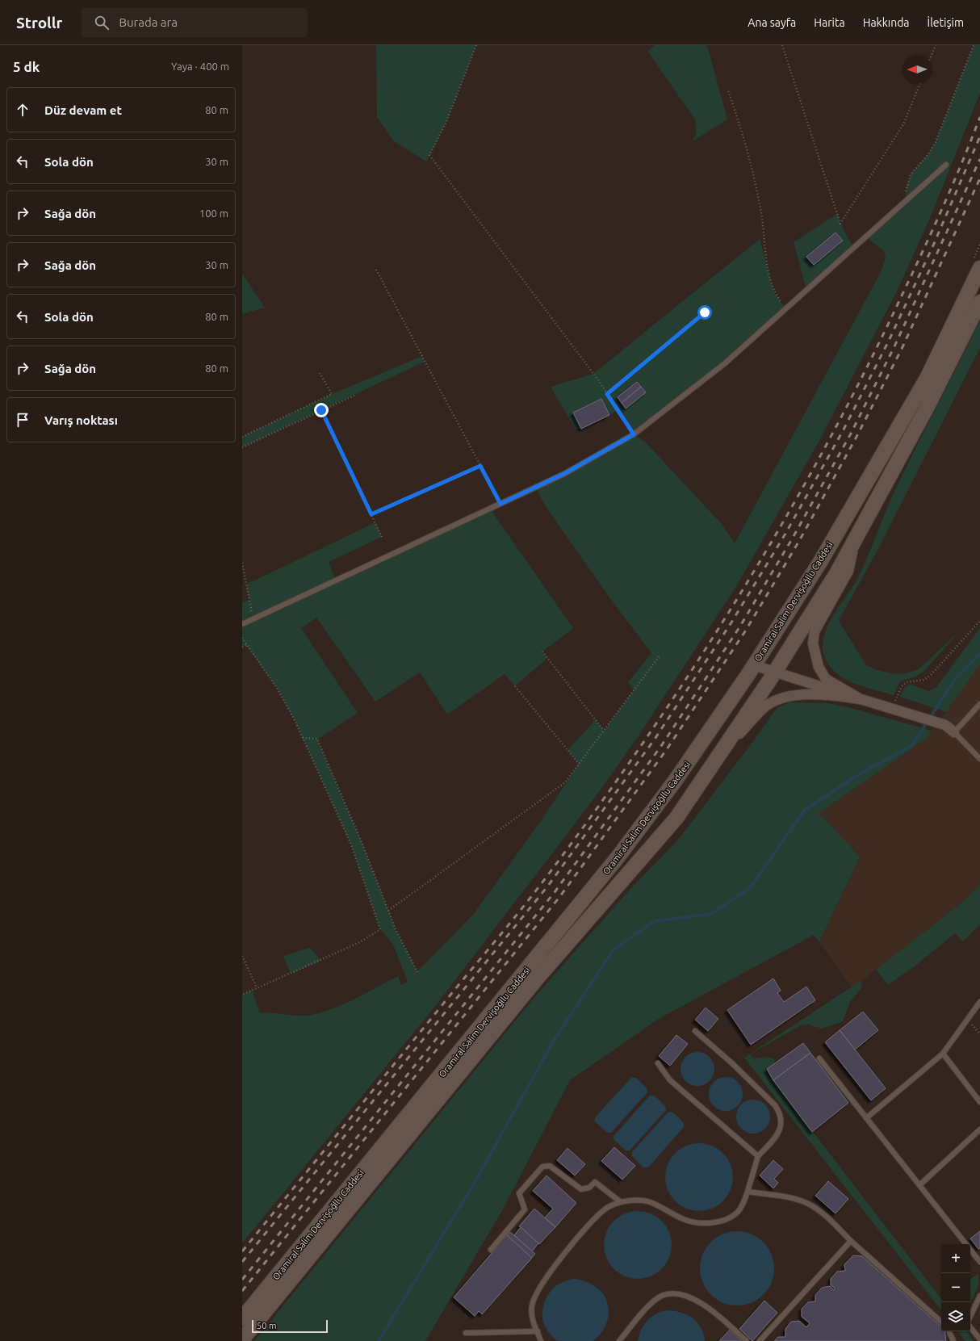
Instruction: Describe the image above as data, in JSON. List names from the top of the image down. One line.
{"streets":{"main road":["Oramiral Salim Dervişoğllu Caddesi"]},"scale_bar":"50 m","north":"left","page":{"header":"Strollr","search":"Burada ara","nav":["Ana sayfa","Harita","Hakkında","İletişim"],"heading":["5 dk","Yaya · 400 m"],"list":[["Düz devam et","80 m"],["Sola dön","30 m"],["Sağa dön","100 m"],["Sağa dön","30 m"],["Sola dön","80 m"],["Sağa dön","80 m"],"Varış noktası"],"map_buttons":["+","−"],"scale":"50 m"}}
